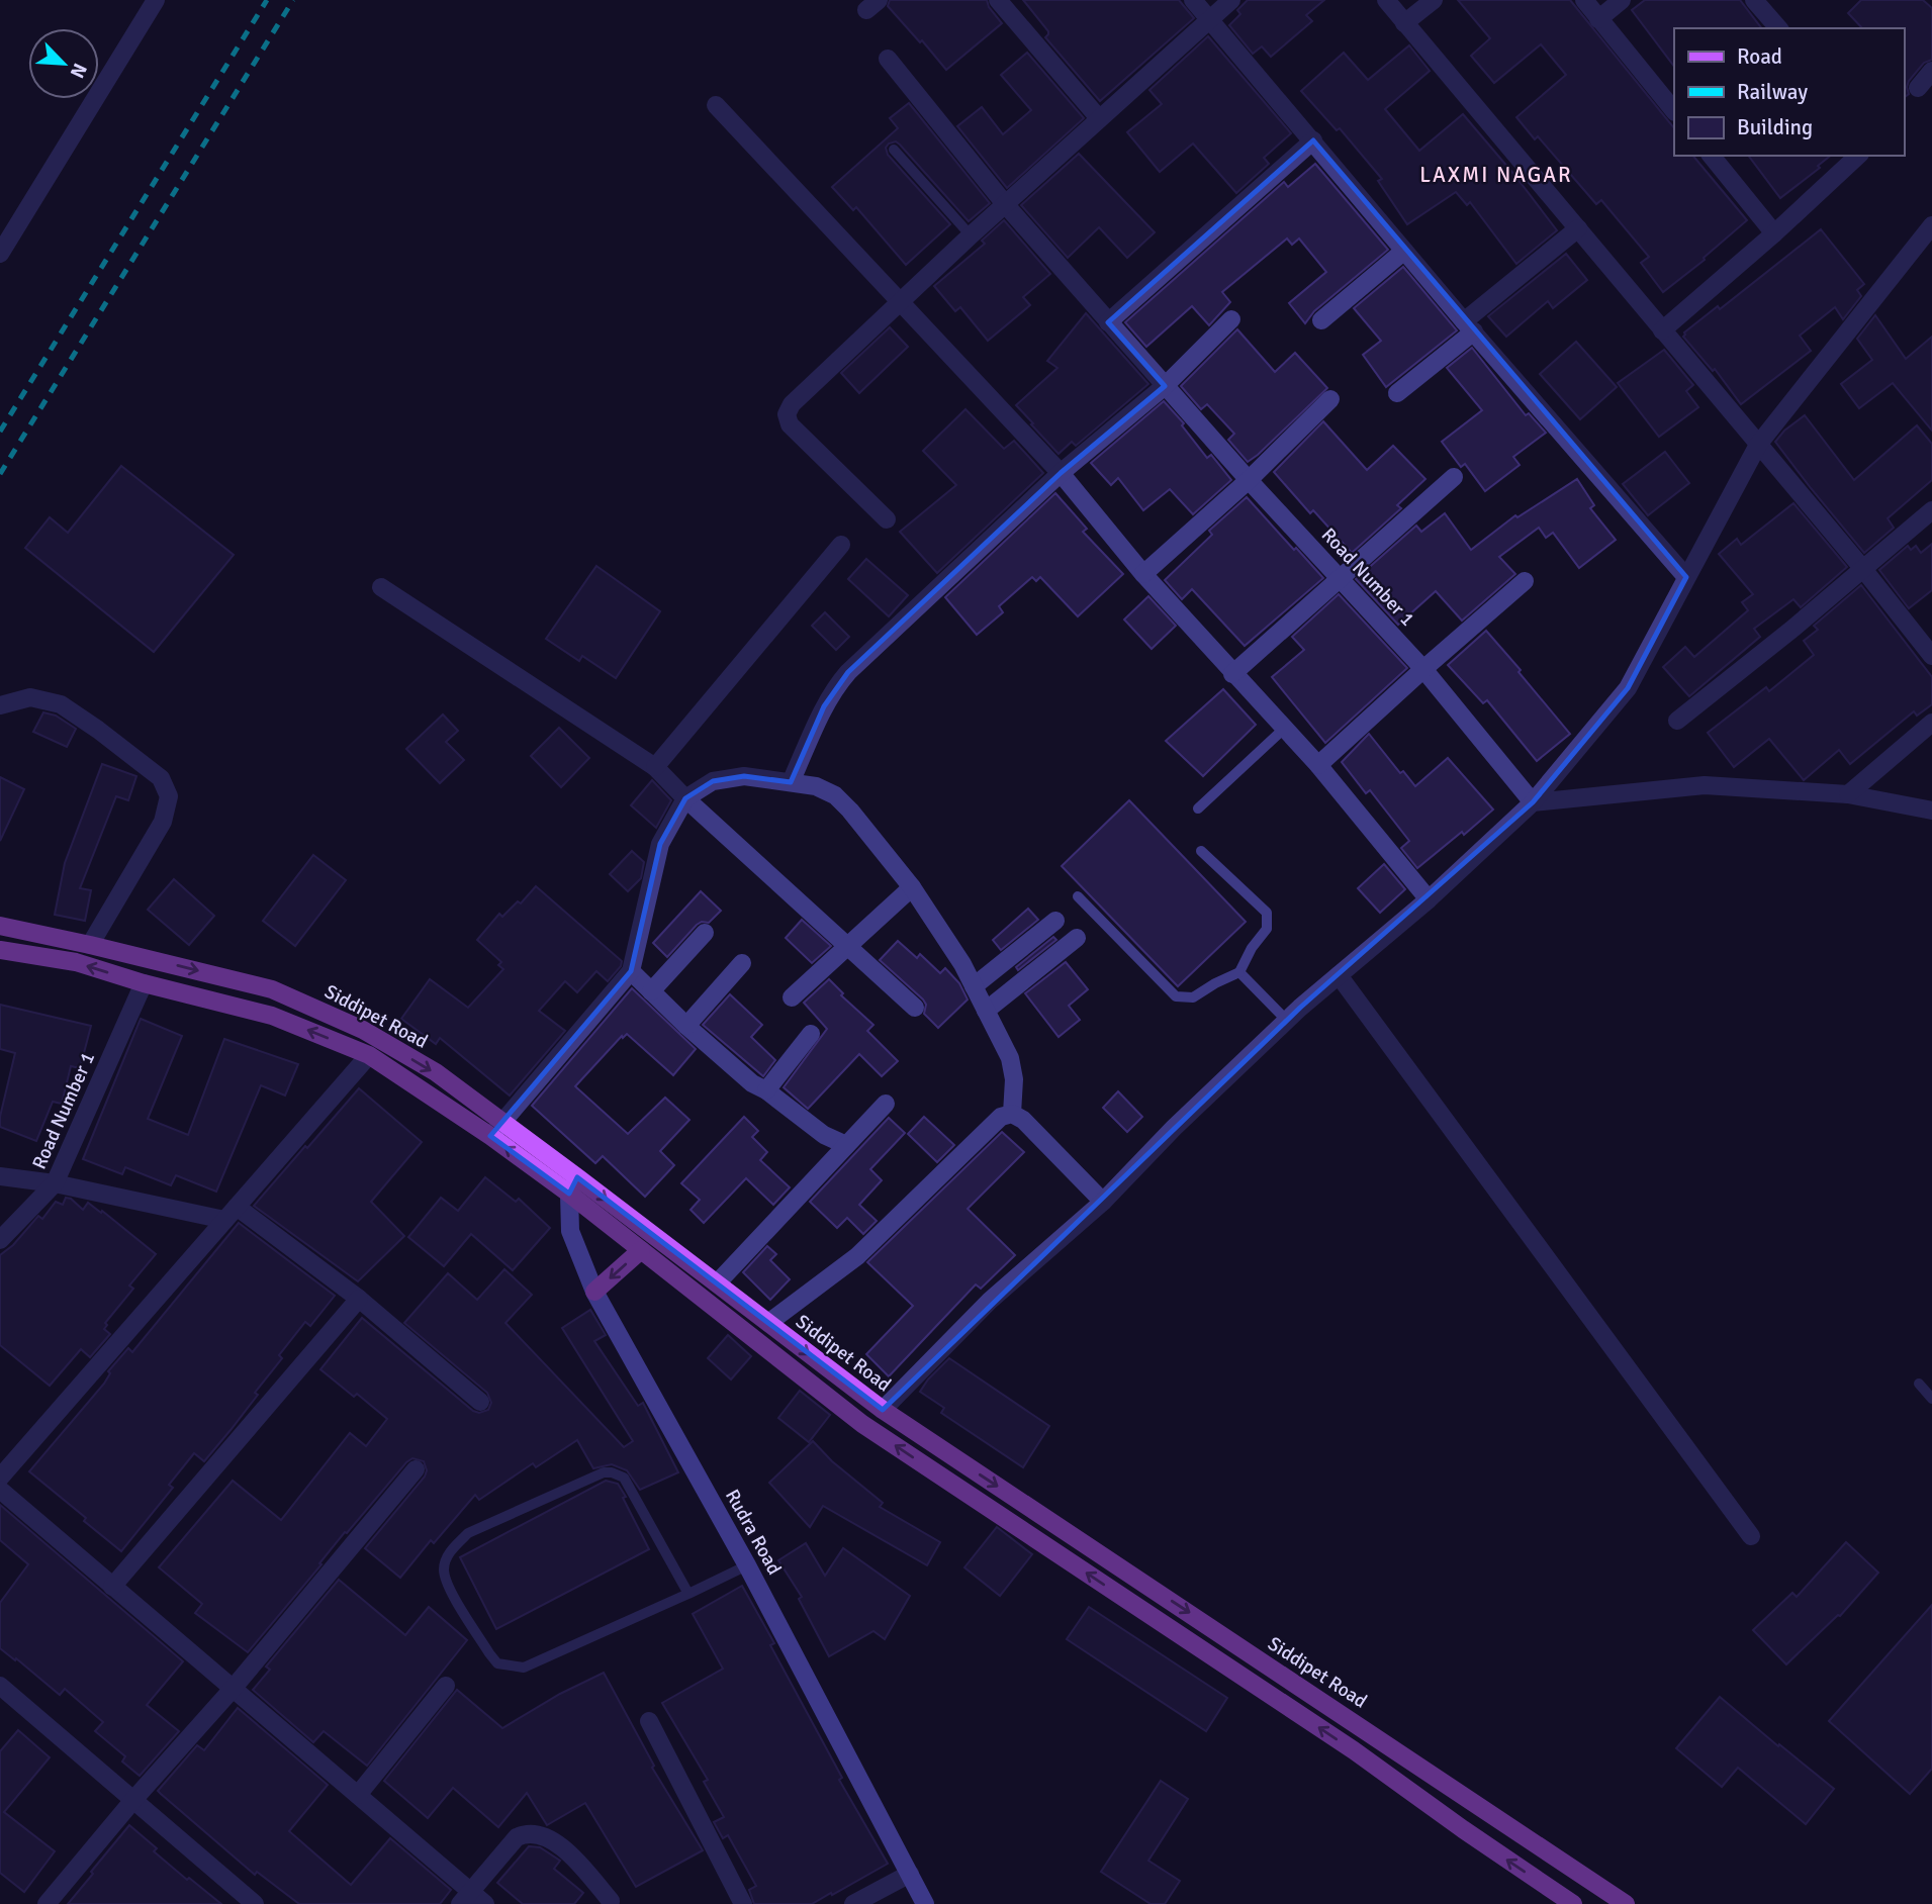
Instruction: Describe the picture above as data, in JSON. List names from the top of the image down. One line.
{"streets":{"main road":["Siddipet Road","Rudra Road"],"street":["Road Number 1"]},"crossings":[["Road Number 1","Siddipet Road"],["Siddipet Road","Rudra Road"]],"districts":["LAXMI NAGAR"],"legend":["Road","Railway","Building"],"north":"bottom right"}
